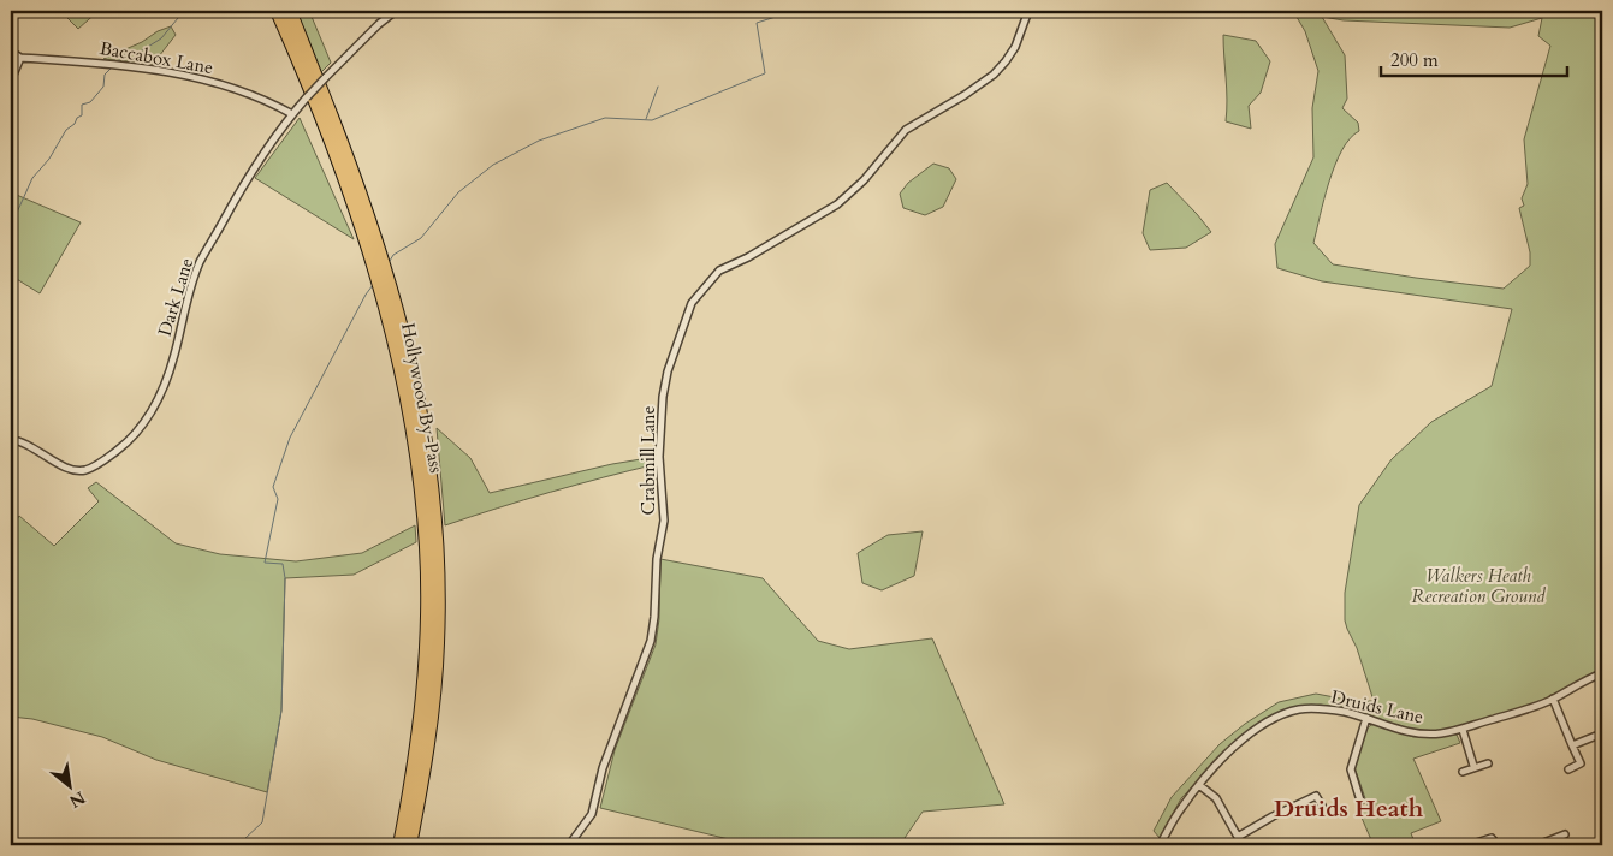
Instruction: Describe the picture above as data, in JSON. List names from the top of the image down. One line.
{"streets":{"highway":["Hollywood By-Pass"],"street":["Baccabox Lane","Dark Lane","Crabmill Lane","Druids Lane"]},"crossings":[["Baccabox Lane","Dark Lane"]],"districts":["Druids Heath"],"parks":["Walkers Heath Recreation Ground"],"scale_bar":"200 m","north":"bottom right"}
